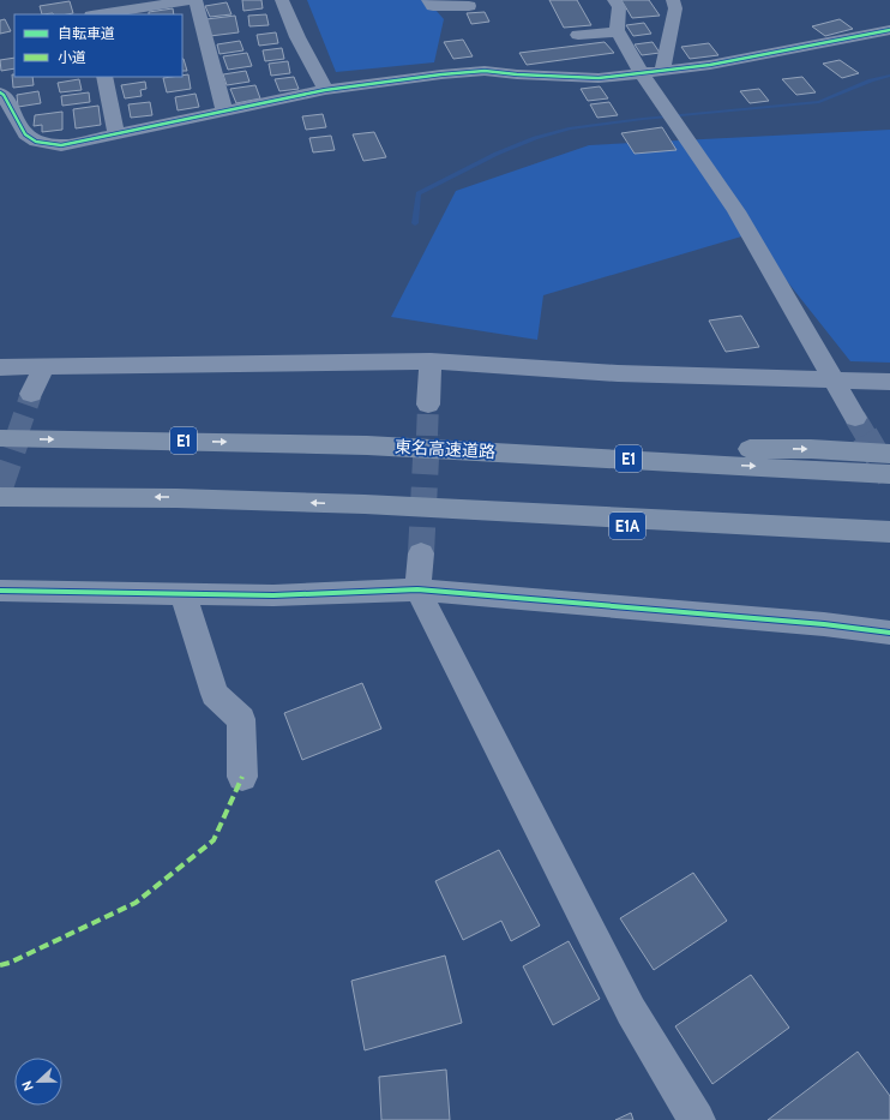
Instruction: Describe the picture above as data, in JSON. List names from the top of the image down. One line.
{"streets":{"highway":["E1","東名高速道路","E1A"]},"legend":["自転車道","小道"],"north":"left"}
